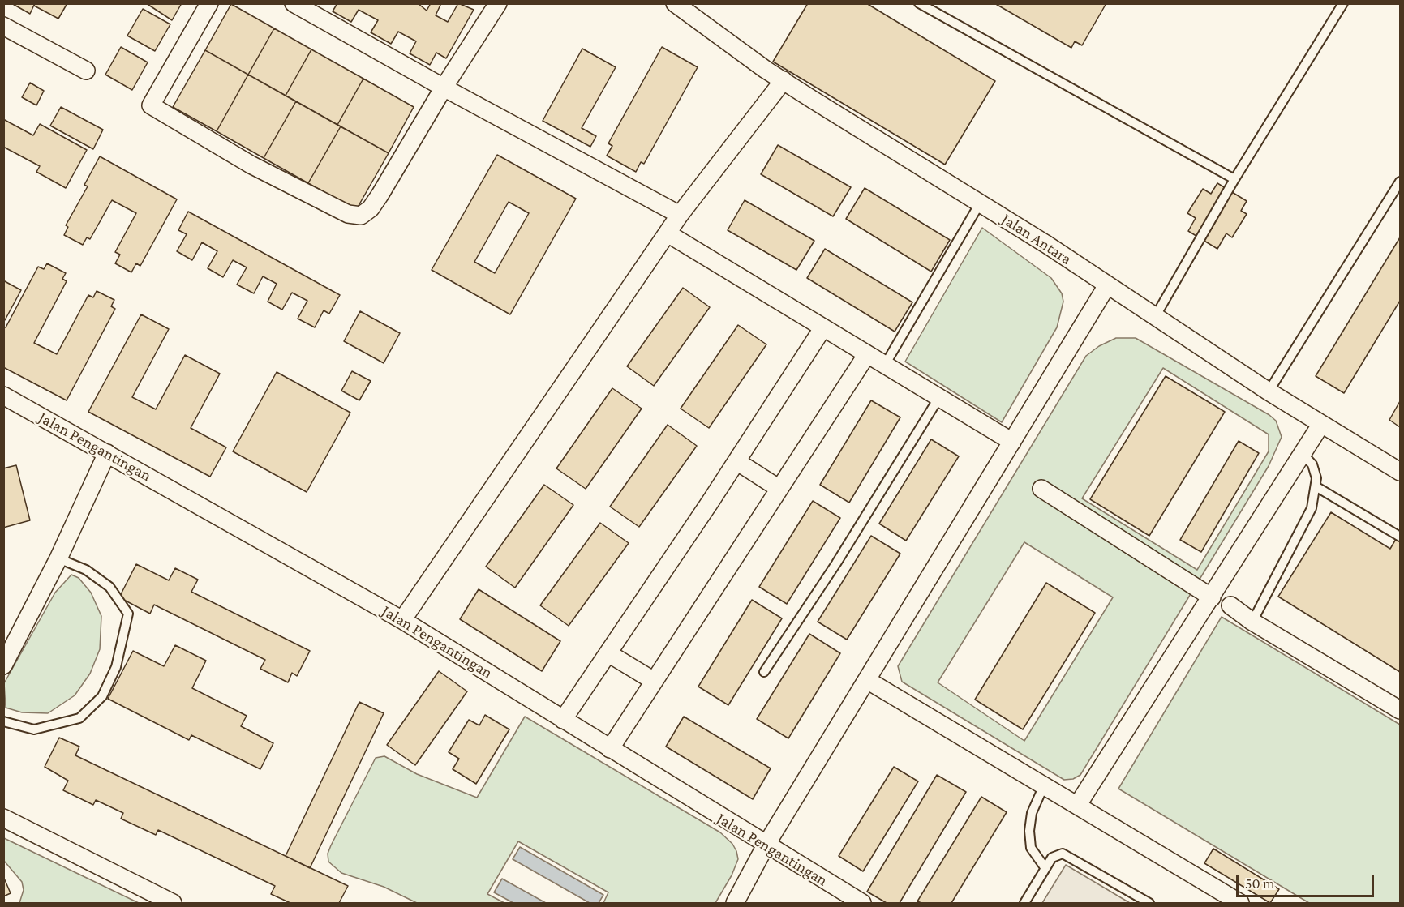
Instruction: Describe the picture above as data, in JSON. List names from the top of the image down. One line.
{"streets":{"street":["Jalan Antara","Jalan Pengantingan"]},"scale_bar":"50 m"}
